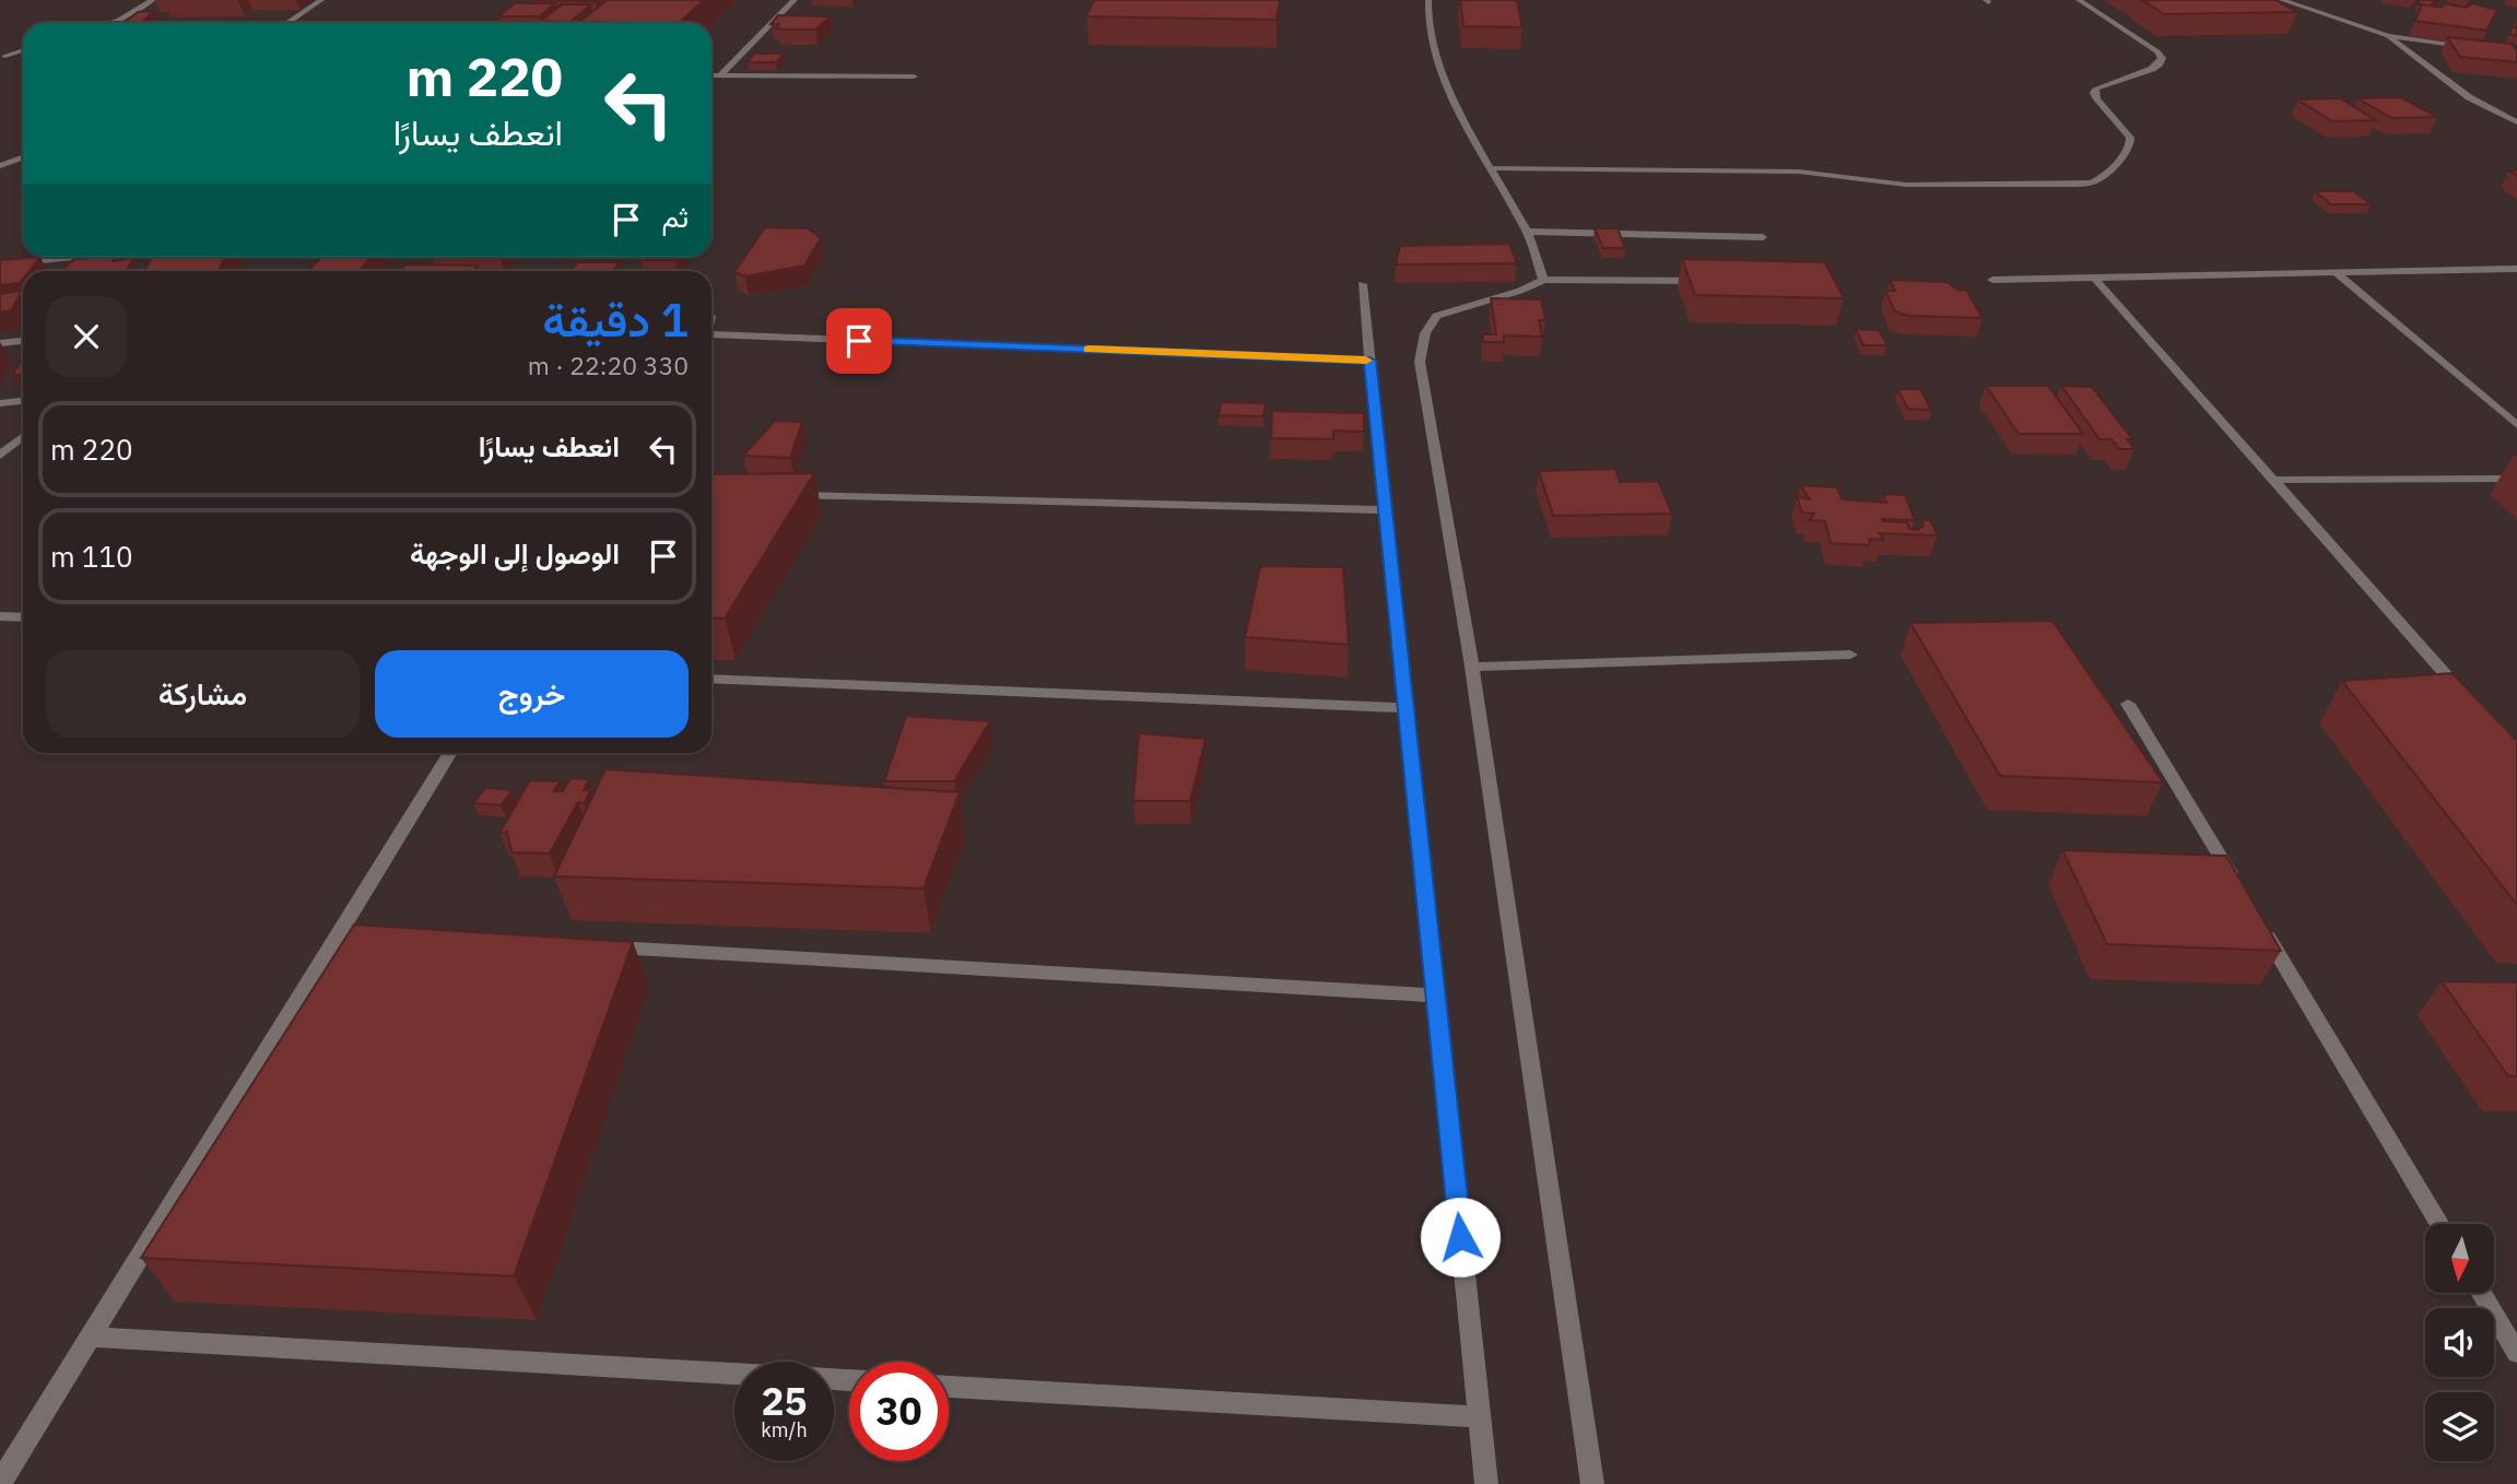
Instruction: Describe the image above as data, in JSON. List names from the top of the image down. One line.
{"north":"bottom","page":{"turn":["220 m","انعطف يسارًا"],"then":"ثم","heading":["1 دقيقة","330 m · 22:20"],"list":[{"name":"انعطف يسارًا","value":"220 m"},{"name":"الوصول إلى الوجهة","value":"110 m"}],"buttons":["خروج","مشاركة"],"speed":"25 km/h","limit":"30"}}
